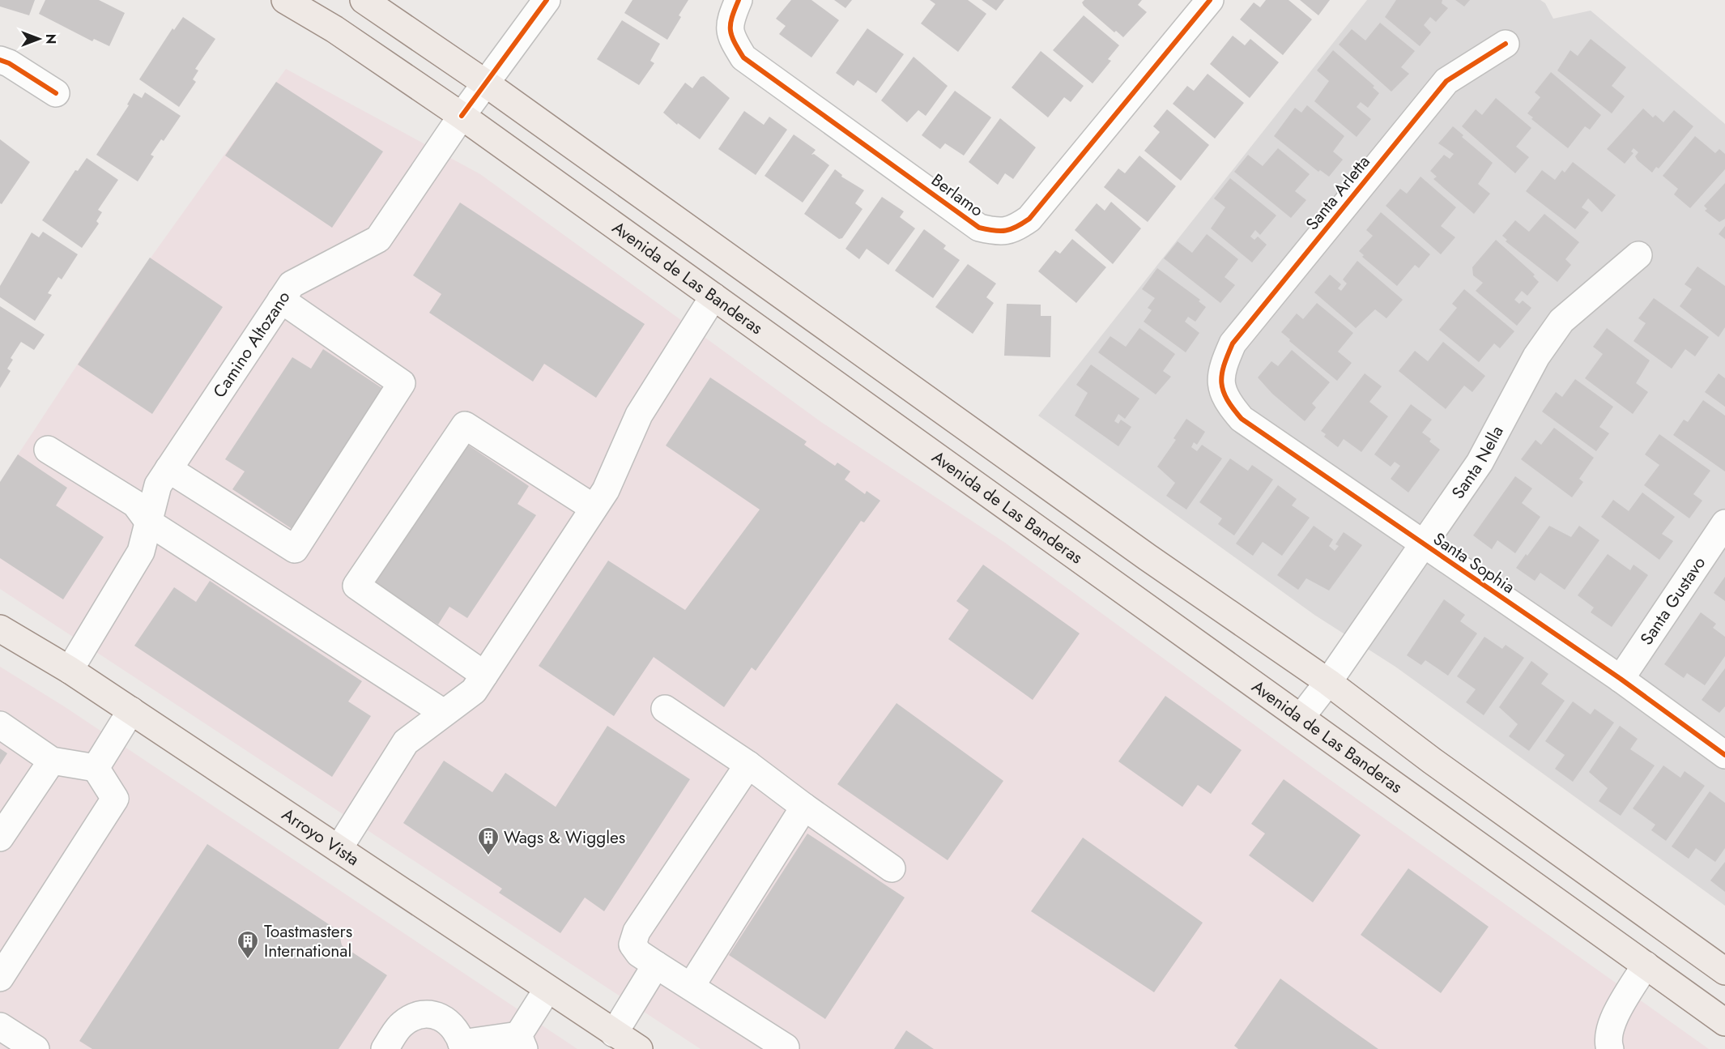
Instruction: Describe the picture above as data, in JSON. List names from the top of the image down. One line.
{"streets":{"main road":["Avenida de Las Banderas","Arroyo Vista"],"street":["Santa Arletta","Berlamo","Camino Altozano","Santa Nella","Santa Sophia","Santa Gustavo"]},"crossings":[["Santa Arletta","Santa Sophia"],["Avenida de Las Banderas","Camino Altozano"],["Avenida de Las Banderas","Santa Nella"],["Camino Altozano","Arroyo Vista"],["Santa Nella","Santa Sophia"],["Santa Sophia","Santa Gustavo"]],"places":{"building":["Wags & Wiggles","Toastmasters International"]},"north":"right"}
